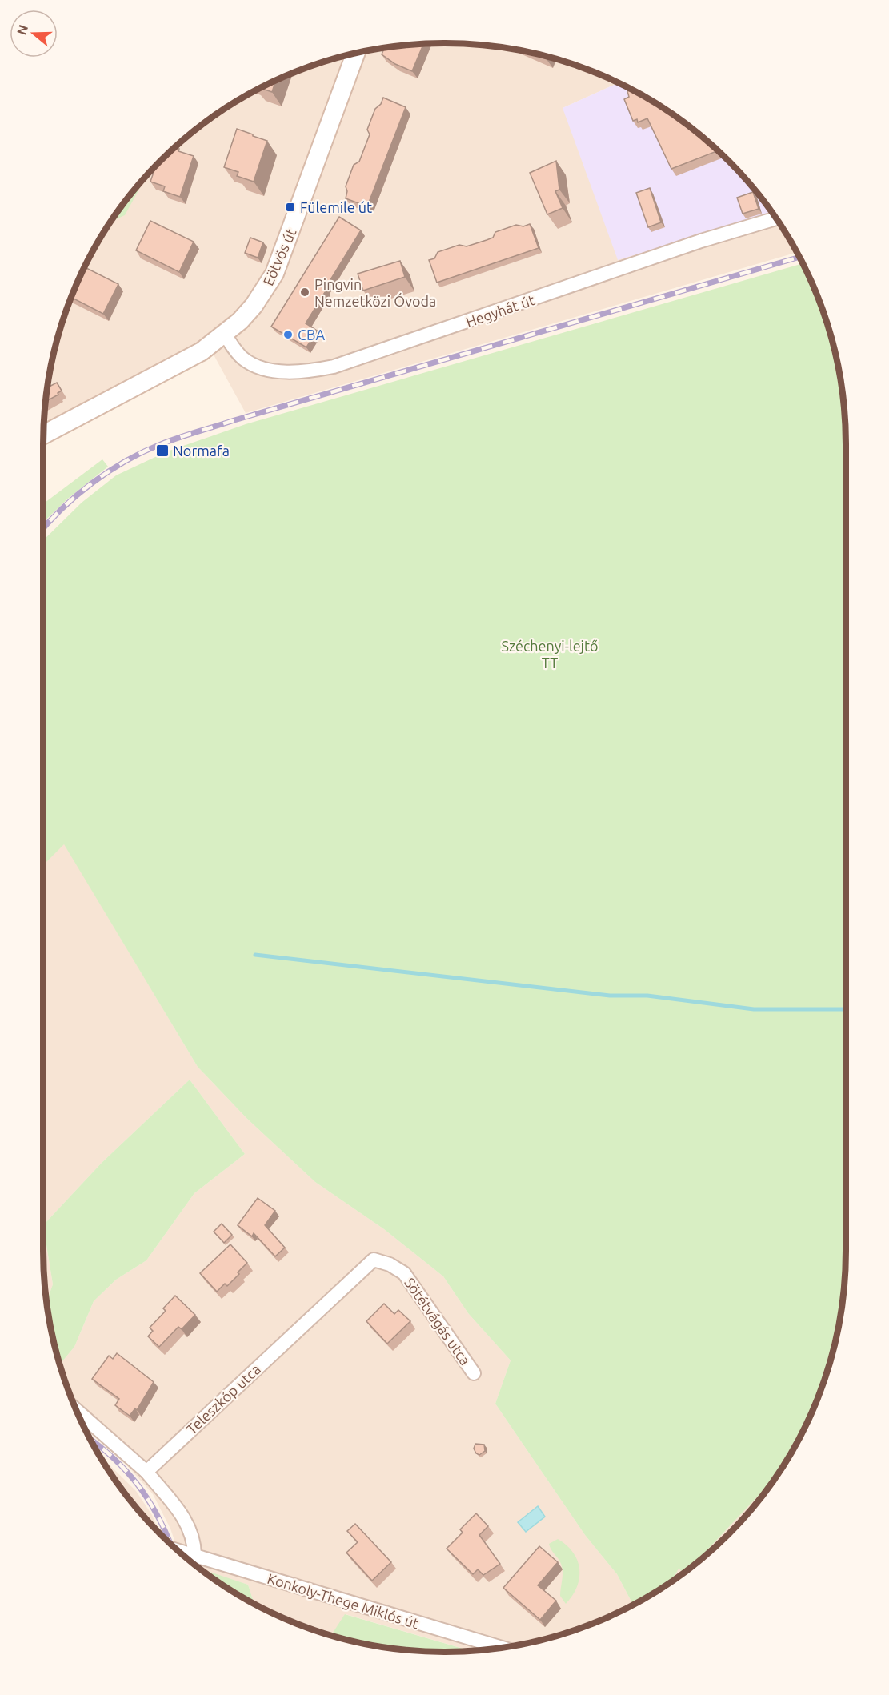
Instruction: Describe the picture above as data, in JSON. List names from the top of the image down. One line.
{"streets":{"street":["Eötvös út","Hegyhát út","Sötétvágás utca","Teleszkóp utca","Konkoly-Thege Miklós út"]},"crossings":[["Eötvös út","Hegyhát út"],["Sötétvágás utca","Teleszkóp utca"]],"parks":["Széchenyi-lejtő TT"],"places":{"transit":["Fülemile út","Normafa"],"other":["Pingvin Nemzetközi Óvoda","CBA"]},"north":"left"}
